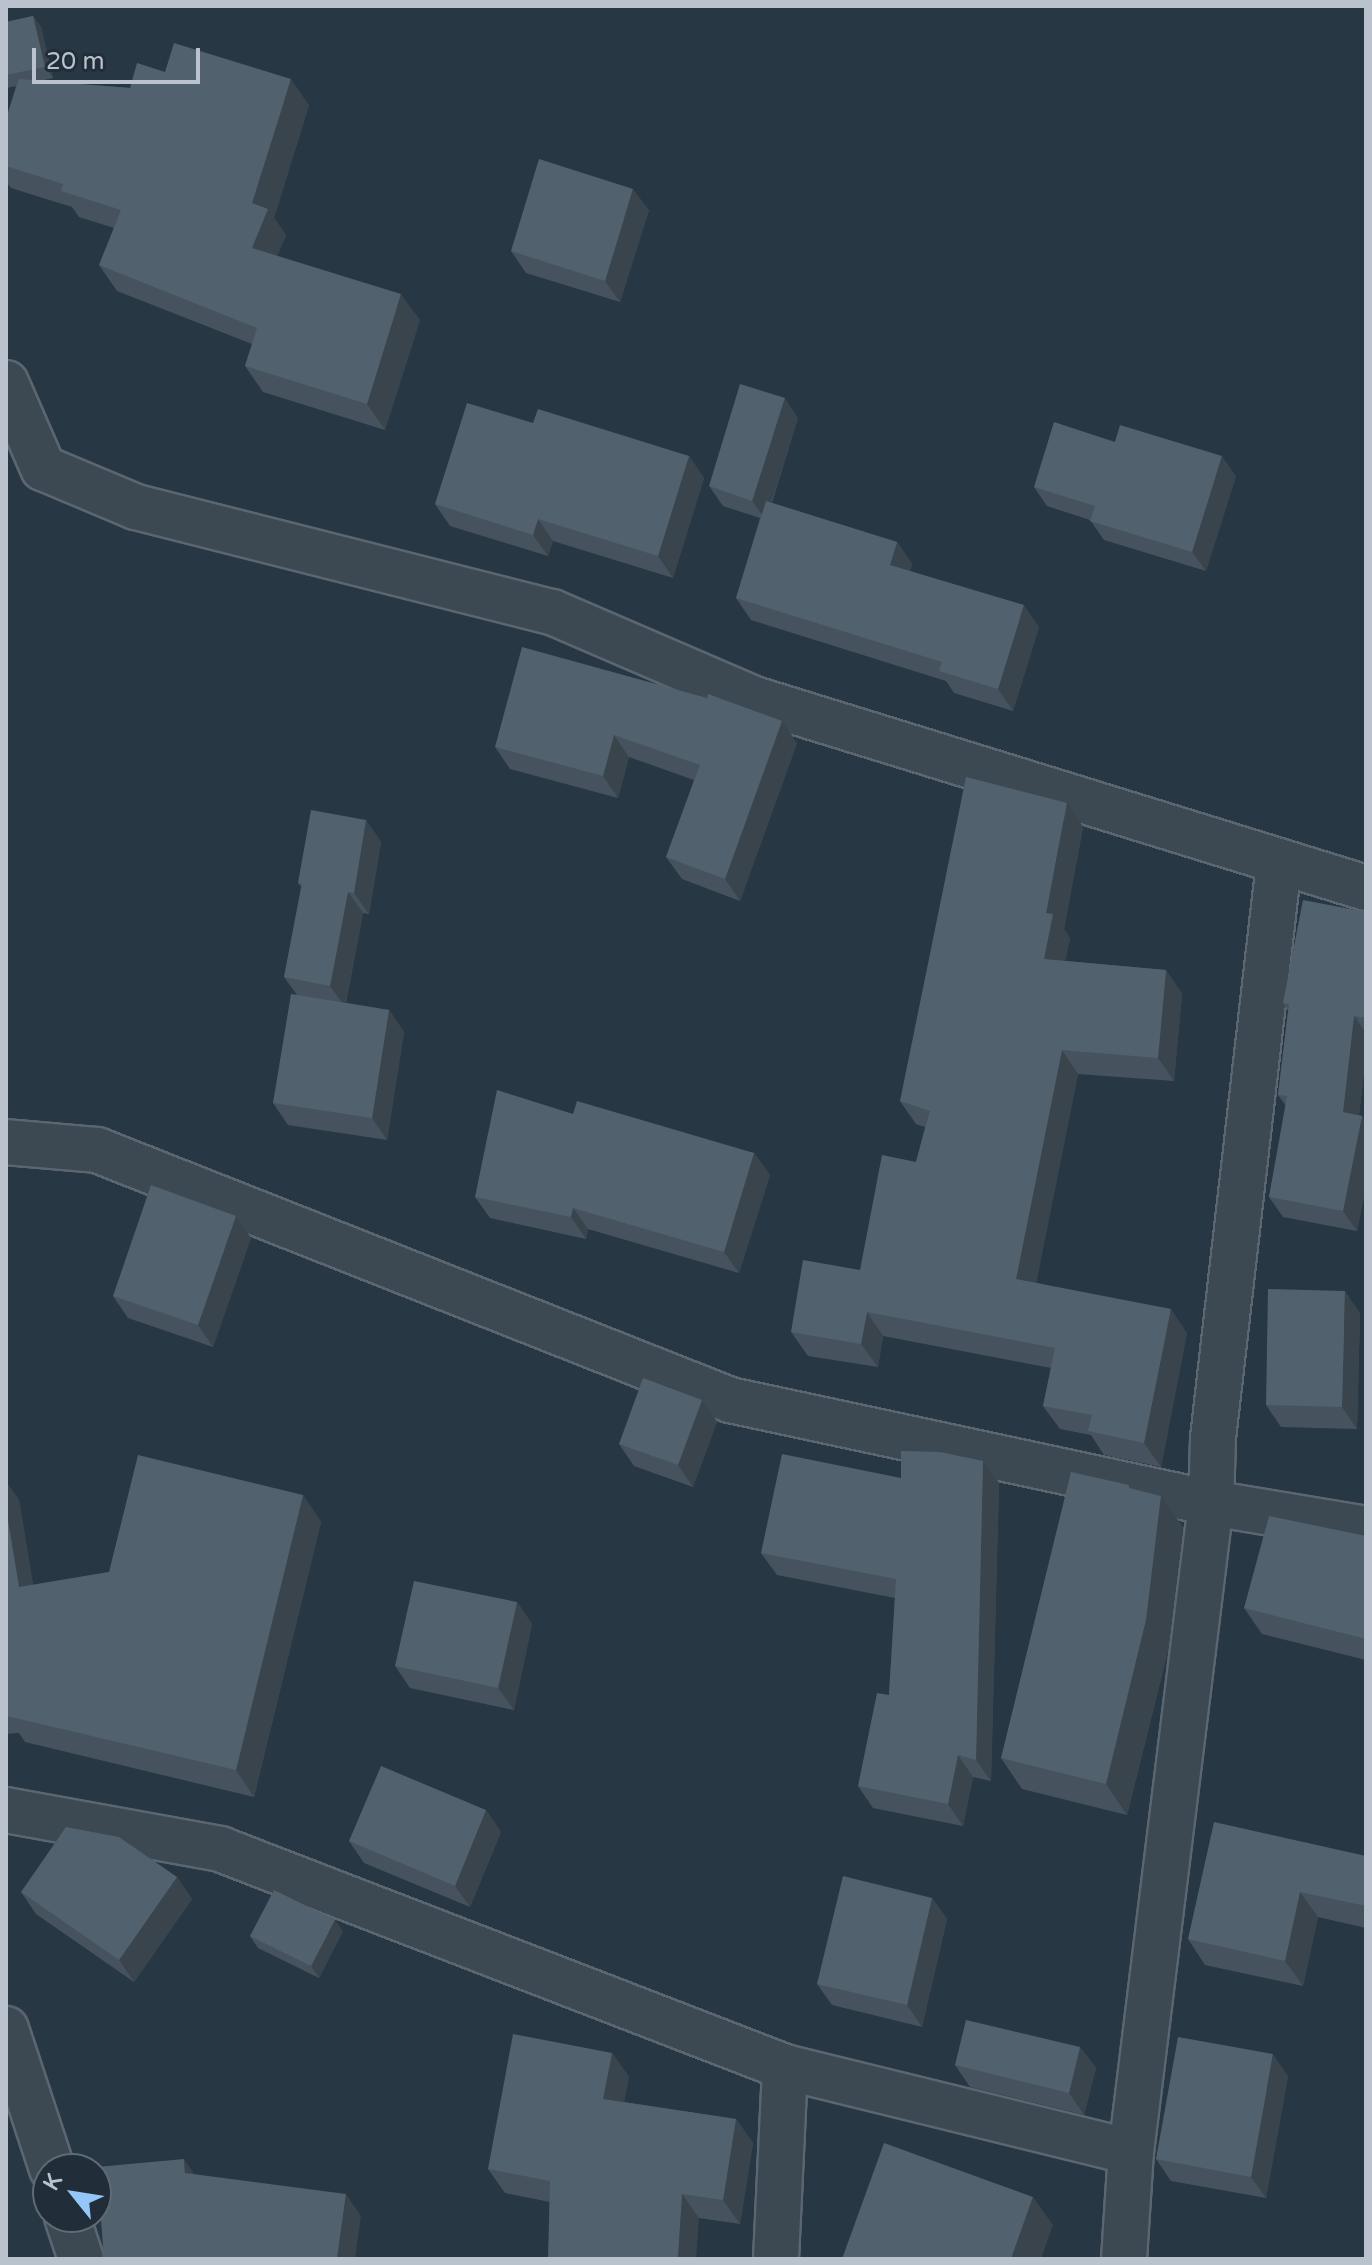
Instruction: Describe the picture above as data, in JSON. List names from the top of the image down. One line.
{"scale_bar":"20 m","north":"top left"}
